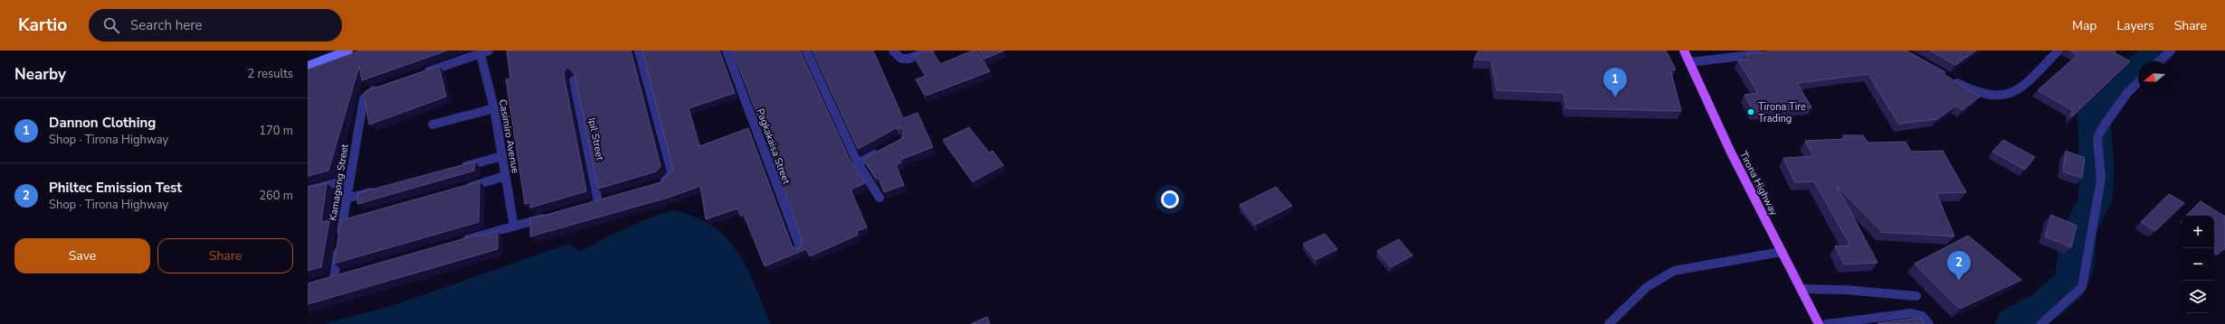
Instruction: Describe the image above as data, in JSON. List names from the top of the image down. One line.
{"streets":{"main road":["Tirona Highway"],"street":["Casimiro Avenue","Ipil Street","Pagkakaisa Street","Kamagong Street"]},"places":["Tirona Tire Trading"],"north":"left","page":{"header":"Kartio","search":"Search here","nav":["Map","Layers","Share"],"heading":["Nearby","2 results"],"pins":["1","2"],"list":[{"mark":"1","name":"Dannon Clothing","note":"Shop · Tirona Highway","value":"170 m"},{"mark":"2","name":"Philtec Emission Test","note":"Shop · Tirona Highway","value":"260 m"}],"map_buttons":["+","−"],"buttons":["Save","Share"]}}
